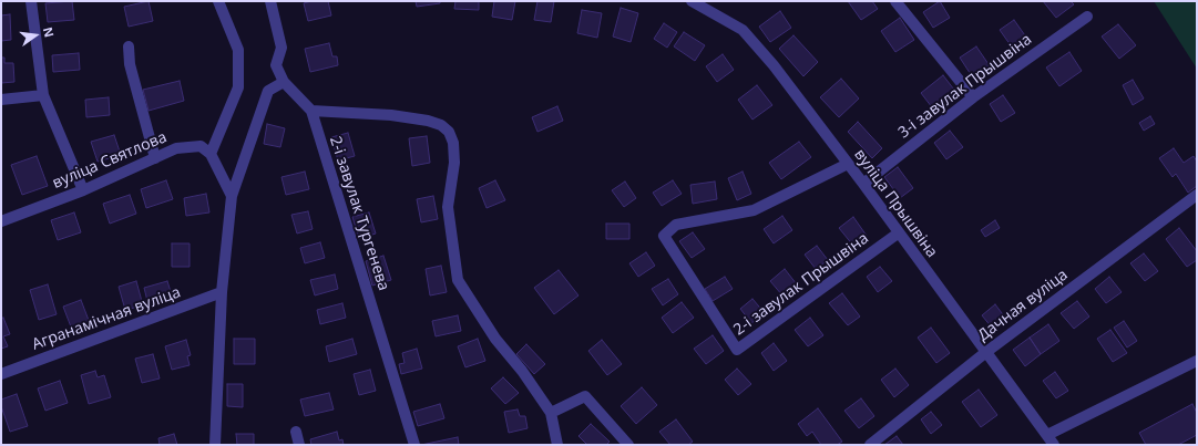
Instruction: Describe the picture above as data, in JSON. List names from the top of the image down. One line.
{"streets":{"street":["3-і завулак Прышвіна","вуліца Святлова","вуліца Прышвіна","2-і завулак Тургенева","2-і завулак Прышвіна","Дачная вуліца","Агранамічная вуліца"]},"crossings":[["3-і завулак Прышвіна","вуліца Прышвіна"],["вуліца Прышвіна","2-і завулак Прышвіна"],["вуліца Прышвіна","Дачная вуліца"]],"north":"right"}
